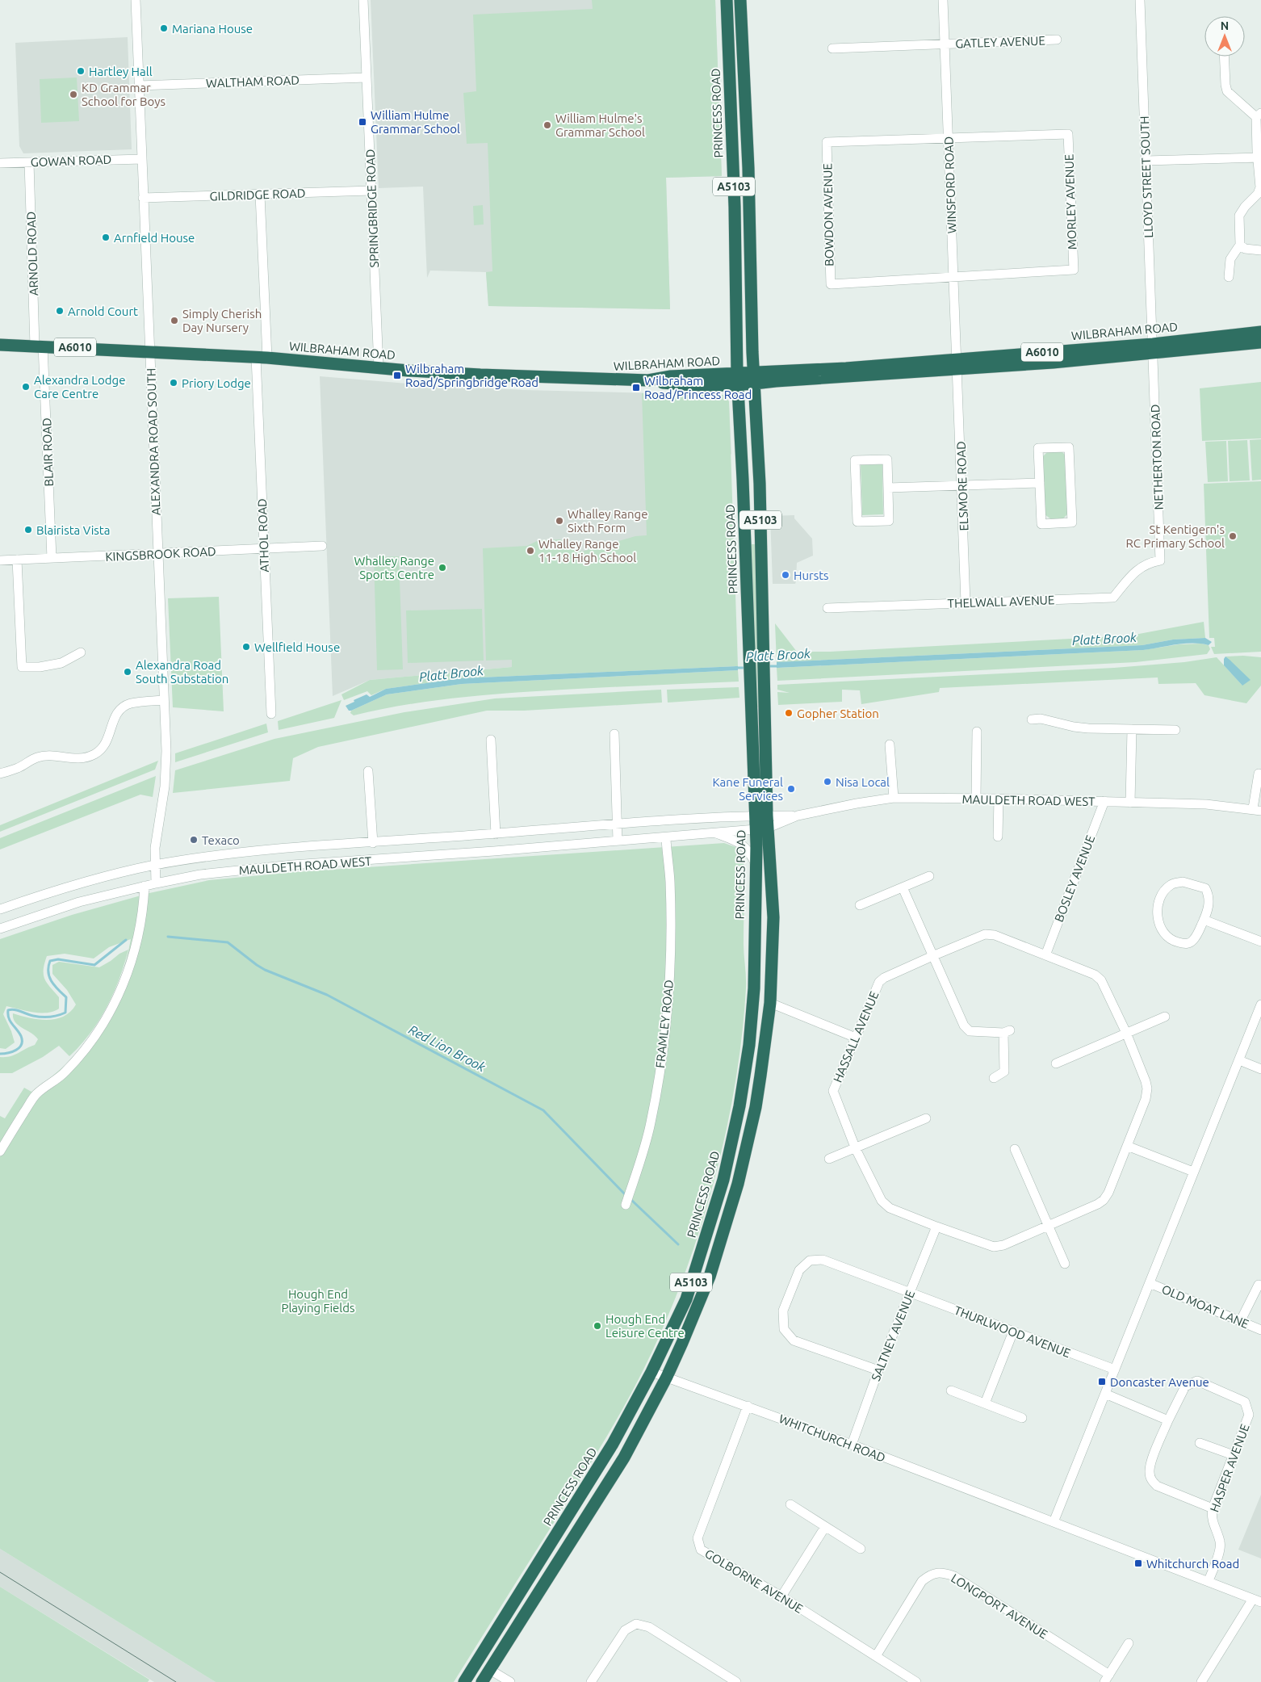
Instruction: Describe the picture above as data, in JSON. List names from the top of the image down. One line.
{"streets":{"highway":["PRINCESS ROAD","A5103","WILBRAHAM ROAD","A6010"],"street":["GATLEY AVENUE","WALTHAM ROAD","GOWAN ROAD","LLOYD STREET SOUTH","WINSFORD ROAD","GILDRIDGE ROAD","MORLEY AVENUE","SPRINGBRIDGE ROAD","BOWDON AVENUE","ARNOLD ROAD","ALEXANDRA ROAD SOUTH","BLAIR ROAD","NETHERTON ROAD","ELSMORE ROAD","ATHOL ROAD","KINGSBROOK ROAD","THELWALL AVENUE","MAULDETH ROAD WEST","BOSLEY AVENUE","FRAMLEY ROAD","HASSALL AVENUE","OLD MOAT LANE","THURLWOOD AVENUE","SALTNEY AVENUE","WHITCHURCH ROAD","HASPER AVENUE","GOLBORNE AVENUE","LONGPORT AVENUE"]},"crossings":[["GATLEY AVENUE","WINSFORD ROAD"],["WALTHAM ROAD","SPRINGBRIDGE ROAD"],["WALTHAM ROAD","ALEXANDRA ROAD SOUTH"],["PRINCESS ROAD","WILBRAHAM ROAD"],["PRINCESS ROAD","MAULDETH ROAD WEST"],["PRINCESS ROAD","WHITCHURCH ROAD"],["GOWAN ROAD","ARNOLD ROAD"],["GOWAN ROAD","ALEXANDRA ROAD SOUTH"],["LLOYD STREET SOUTH","WILBRAHAM ROAD"],["LLOYD STREET SOUTH","NETHERTON ROAD"],["WINSFORD ROAD","MORLEY AVENUE"],["WINSFORD ROAD","BOWDON AVENUE"],["WINSFORD ROAD","WILBRAHAM ROAD"],["WINSFORD ROAD","ELSMORE ROAD"],["GILDRIDGE ROAD","SPRINGBRIDGE ROAD"],["GILDRIDGE ROAD","ALEXANDRA ROAD SOUTH"],["GILDRIDGE ROAD","ATHOL ROAD"],["MORLEY AVENUE","BOWDON AVENUE"],["SPRINGBRIDGE ROAD","WILBRAHAM ROAD"],["ARNOLD ROAD","WILBRAHAM ROAD"],["ARNOLD ROAD","BLAIR ROAD"],["WILBRAHAM ROAD","ALEXANDRA ROAD SOUTH"],["WILBRAHAM ROAD","BLAIR ROAD"],["WILBRAHAM ROAD","NETHERTON ROAD"],["WILBRAHAM ROAD","ELSMORE ROAD"],["WILBRAHAM ROAD","ATHOL ROAD"],["ALEXANDRA ROAD SOUTH","KINGSBROOK ROAD"],["ALEXANDRA ROAD SOUTH","MAULDETH ROAD WEST"],["BLAIR ROAD","KINGSBROOK ROAD"],["NETHERTON ROAD","THELWALL AVENUE"],["ELSMORE ROAD","THELWALL AVENUE"],["ATHOL ROAD","KINGSBROOK ROAD"],["MAULDETH ROAD WEST","BOSLEY AVENUE"],["BOSLEY AVENUE","HASSALL AVENUE"],["HASSALL AVENUE","SALTNEY AVENUE"],["THURLWOOD AVENUE","SALTNEY AVENUE"],["SALTNEY AVENUE","WHITCHURCH ROAD"],["WHITCHURCH ROAD","HASPER AVENUE"],["WHITCHURCH ROAD","GOLBORNE AVENUE"],["GOLBORNE AVENUE","LONGPORT AVENUE"]],"water":["Platt Brook","Red Lion Brook"],"parks":["Hough End Playing Fields"],"places":{"other":["Mariana House","Hartley Hall","KD Grammar School for Boys","William Hulme's Grammar School","Arnfield House","Arnold Court","Simply Cherish Day Nursery","Priory Lodge","Alexandra Lodge Care Centre","Whalley Range Sixth Form","Blairista Vista","St Kentigern's RC Primary School","Whalley Range 11-18 High School","Whalley Range Sports Centre","Hursts","Wellfield House","Alexandra Road South Substation","Gopher Station","Nisa Local","Kane Funeral Services","Texaco","Hough End Leisure Centre"],"transit":["William Hulme Grammar School","Wilbraham Road/Springbridge Road","Wilbraham Road/Princess Road","Doncaster Avenue","Whitchurch Road"]},"north":"top"}
